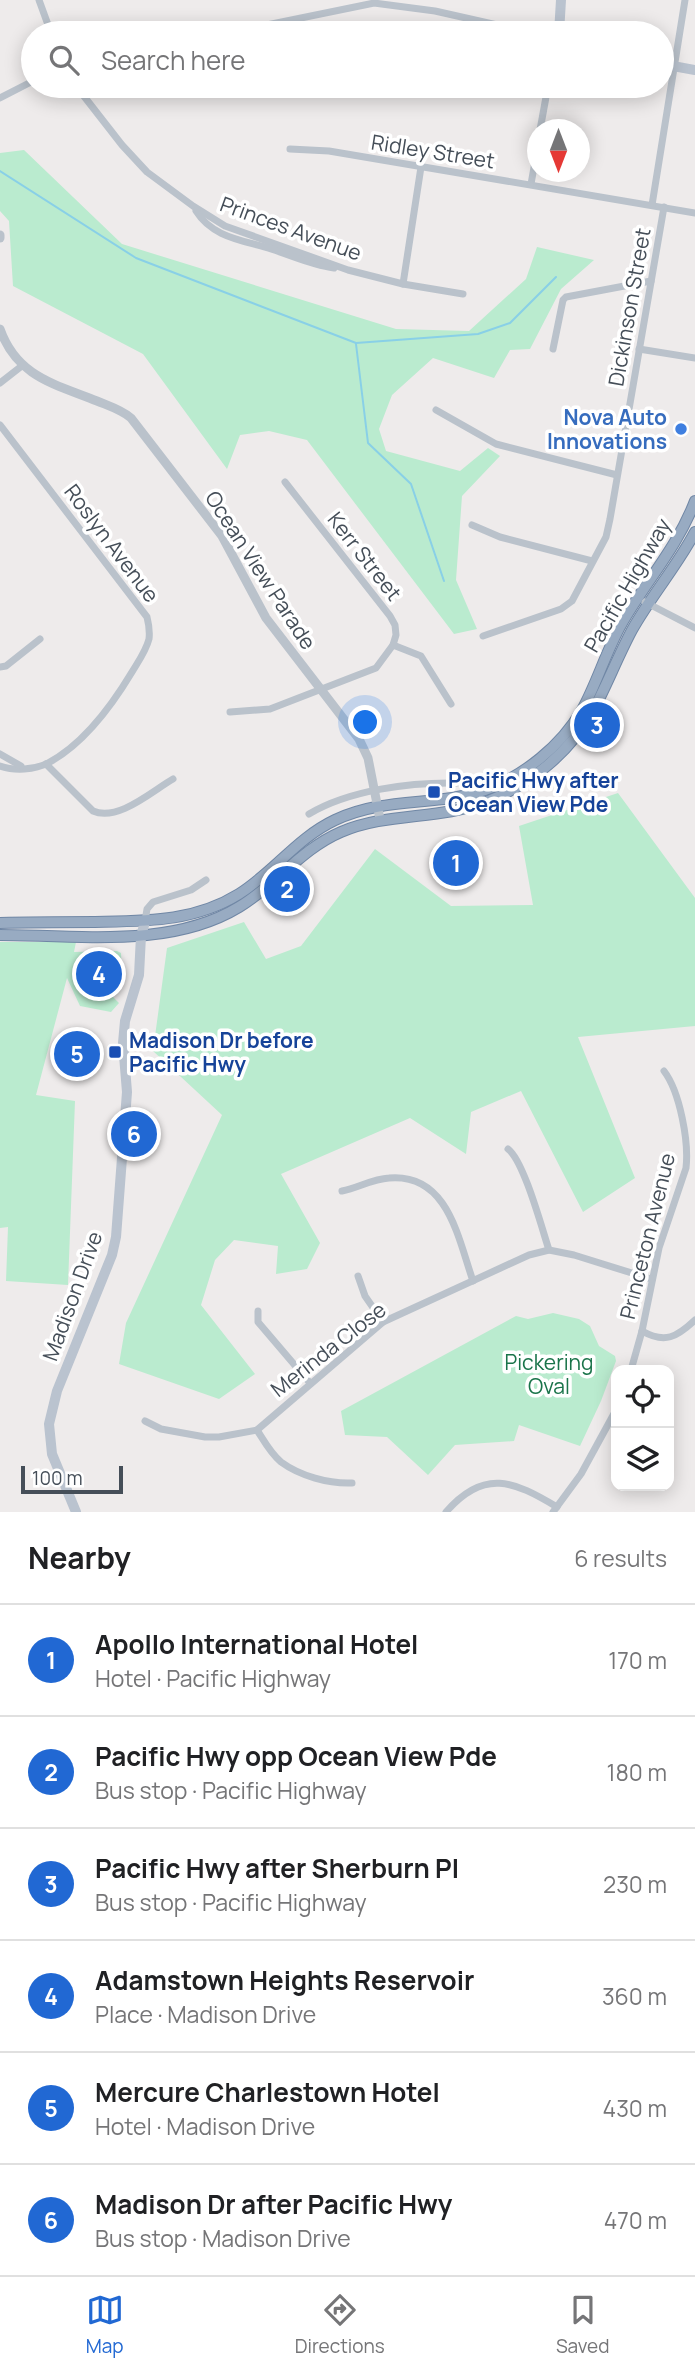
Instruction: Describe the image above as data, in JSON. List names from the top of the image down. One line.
{"streets":{"highway":["Pacific Highway"],"main road":["Madison Drive"],"street":["Ridley Street","Princes Avenue","Dickinson Street","Roslyn Avenue","Kerr Street","Ocean View Parade","Princeton Avenue","Merinda Close"]},"crossings":[["Ridley Street","Dickinson Street"],["Ocean View Parade","Pacific Highway"],["Pacific Highway","Madison Drive"]],"parks":["Pickering Oval"],"places":{"other":["Nova Auto Innovations"],"transit":["Pacific Hwy after Ocean View Pde","Madison Dr before Pacific Hwy"]},"scale_bar":"100 m","north":"bottom","page":{"search":"Search here","pins":["3","1","2","4","5","6"],"scale":"100 m","heading":["Nearby","6 results"],"list":[{"mark":"1","name":"Apollo International Hotel","note":"Hotel · Pacific Highway","value":"170 m"},{"mark":"2","name":"Pacific Hwy opp Ocean View Pde","note":"Bus stop · Pacific Highway","value":"180 m"},{"mark":"3","name":"Pacific Hwy after Sherburn Pl","note":"Bus stop · Pacific Highway","value":"230 m"},{"mark":"4","name":"Adamstown Heights Reservoir","note":"Place · Madison Drive","value":"360 m"},{"mark":"5","name":"Mercure Charlestown Hotel","note":"Hotel · Madison Drive","value":"430 m"},{"mark":"6","name":"Madison Dr after Pacific Hwy","note":"Bus stop · Madison Drive","value":"470 m"}],"nav":["Map","Directions","Saved"]}}
